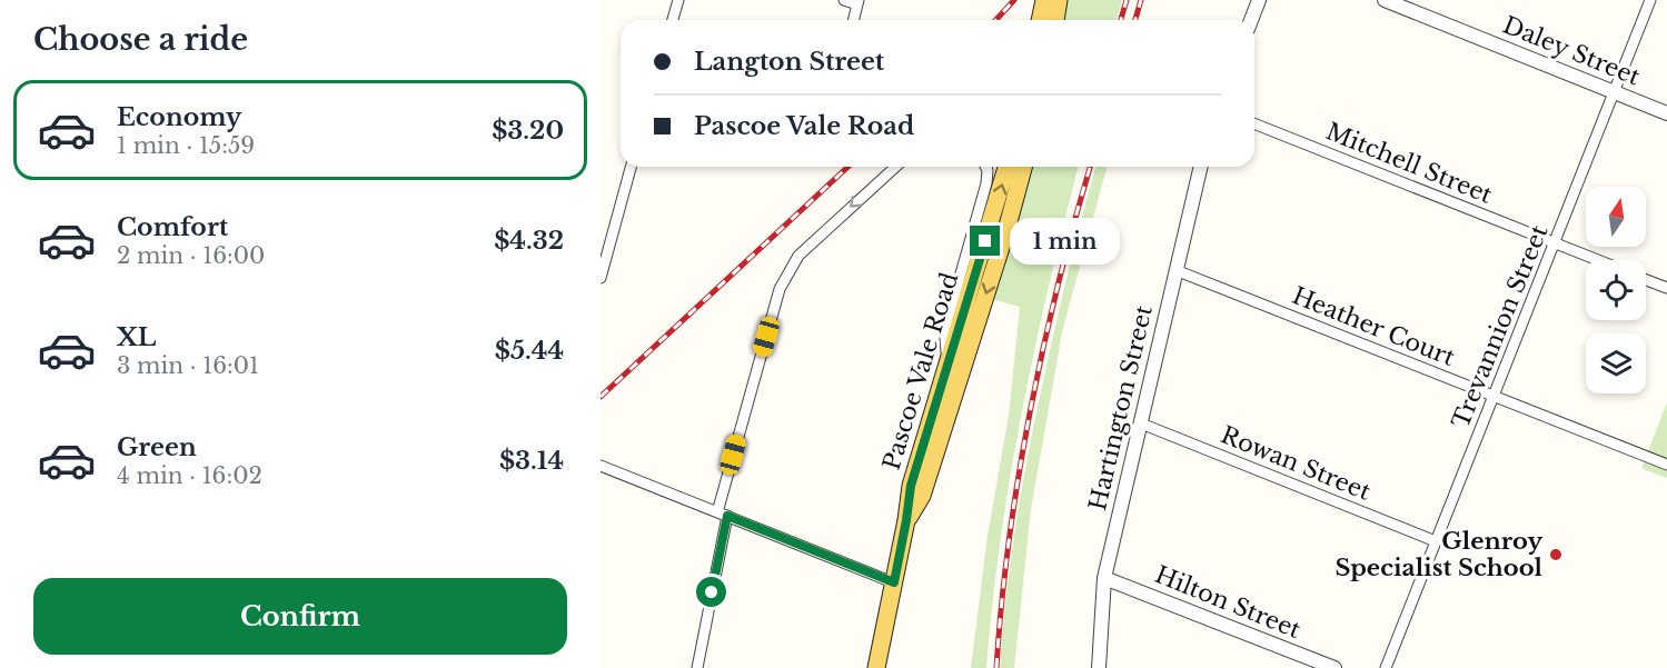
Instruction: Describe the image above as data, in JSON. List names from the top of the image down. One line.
{"streets":{"main road":["Pascoe Vale Road"],"street":["Daley Street","Mitchell Street","Heather Court","Trevannion Street","Hartington Street","Rowan Street","Hilton Street"]},"crossings":[["Daley Street","Trevannion Street"],["Mitchell Street","Trevannion Street"],["Heather Court","Trevannion Street"],["Heather Court","Hartington Street"],["Trevannion Street","Rowan Street"],["Hartington Street","Rowan Street"],["Hartington Street","Hilton Street"]],"places":["Glenroy Specialist School"],"north":"top","page":{"heading":"Choose a ride","banner":["Langton Street","Pascoe Vale Road"],"list":[{"name":"Economy","note":"1 min · 15:59","value":"$3.20"},{"name":"Comfort","note":"2 min · 16:00","value":"$4.32"},{"name":"XL","note":"3 min · 16:01","value":"$5.44"},{"name":"Green","note":"4 min · 16:02","value":"$3.14"}],"bubble":"1 min","buttons":"Confirm"}}
